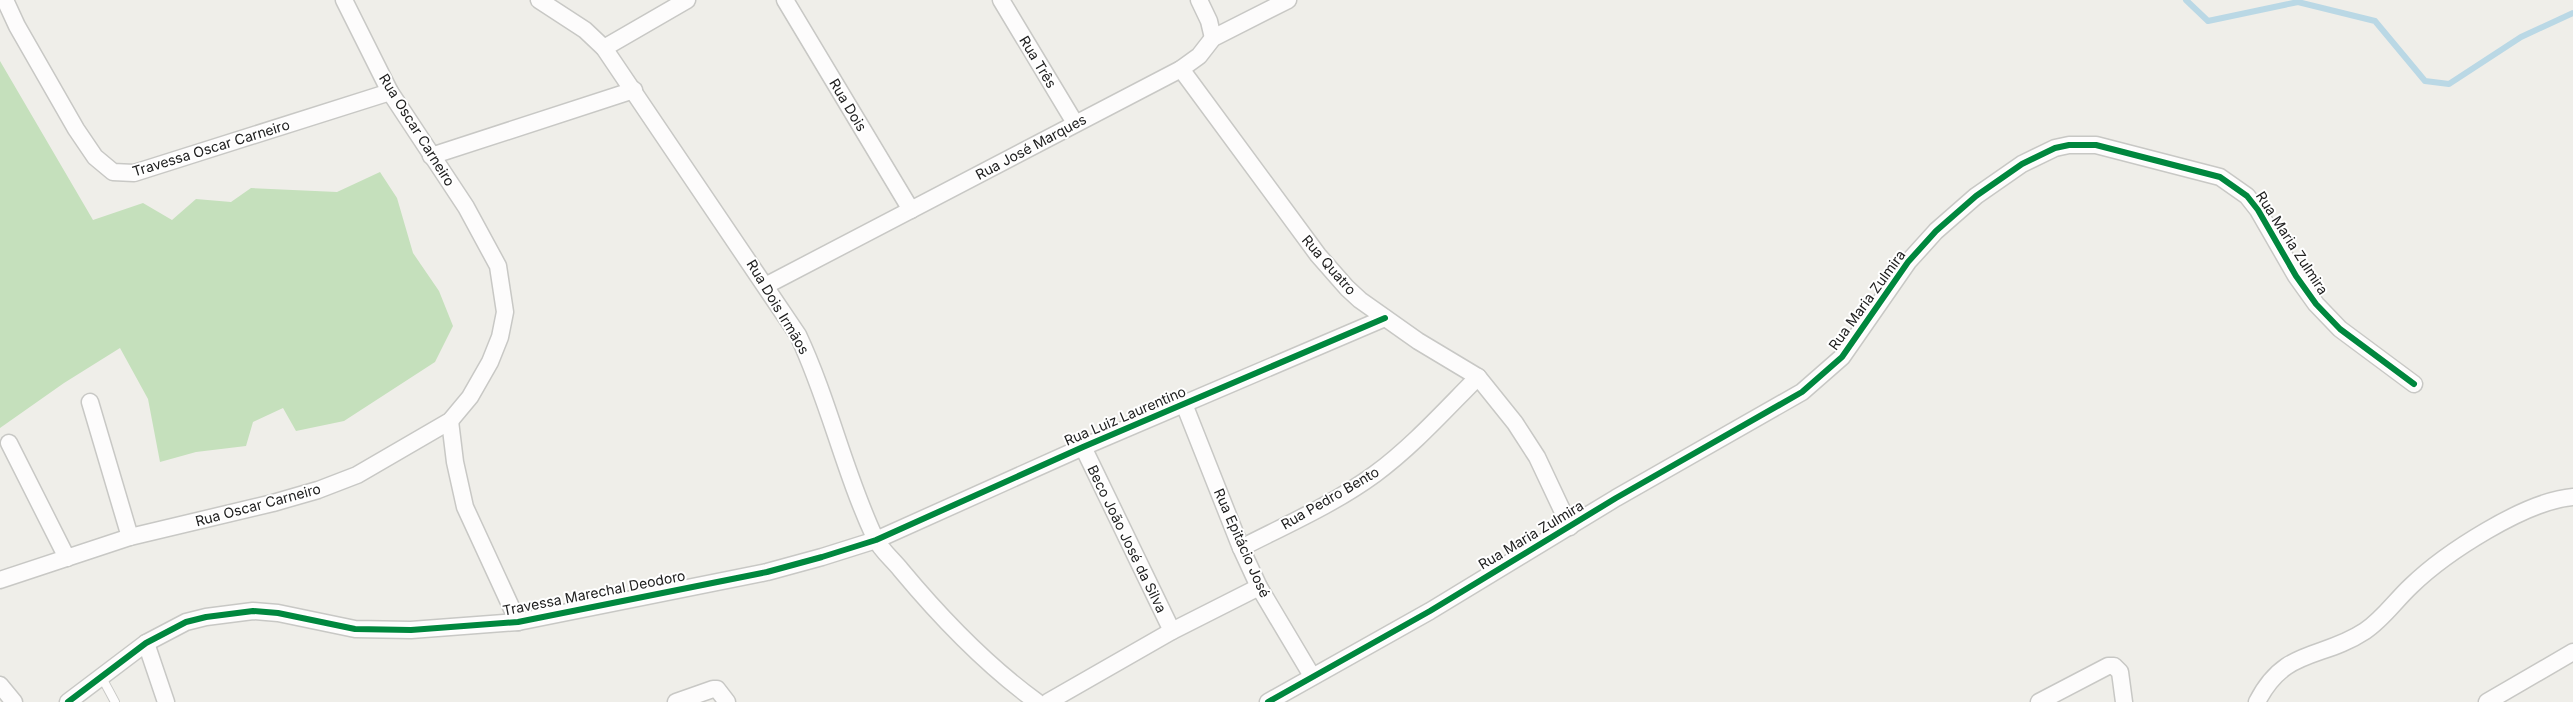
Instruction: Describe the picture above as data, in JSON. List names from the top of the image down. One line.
{"streets":{"street":["Rua Três","Rua Dois","Rua Oscar Carneiro","Rua José Marques","Travessa Oscar Carneiro","Rua Maria Zulmira","Rua Quatro","Rua Dois Irmãos","Rua Luiz Laurentino","Rua Pedro Bento","Beco João José da Silva","Rua Epitácio José","Travessa Marechal Deodoro"]},"crossings":[["Rua Três","Rua José Marques"],["Rua Dois","Rua José Marques"],["Rua Oscar Carneiro","Travessa Oscar Carneiro"],["Rua José Marques","Rua Quatro"],["Rua José Marques","Rua Dois Irmãos"],["Rua Maria Zulmira","Rua Quatro"],["Rua Maria Zulmira","Rua Epitácio José"],["Rua Quatro","Rua Luiz Laurentino"],["Rua Quatro","Rua Pedro Bento"],["Rua Dois Irmãos","Rua Luiz Laurentino"],["Rua Dois Irmãos","Travessa Marechal Deodoro"],["Rua Luiz Laurentino","Beco João José da Silva"],["Rua Luiz Laurentino","Rua Epitácio José"],["Rua Luiz Laurentino","Travessa Marechal Deodoro"],["Rua Pedro Bento","Rua Epitácio José"]]}
